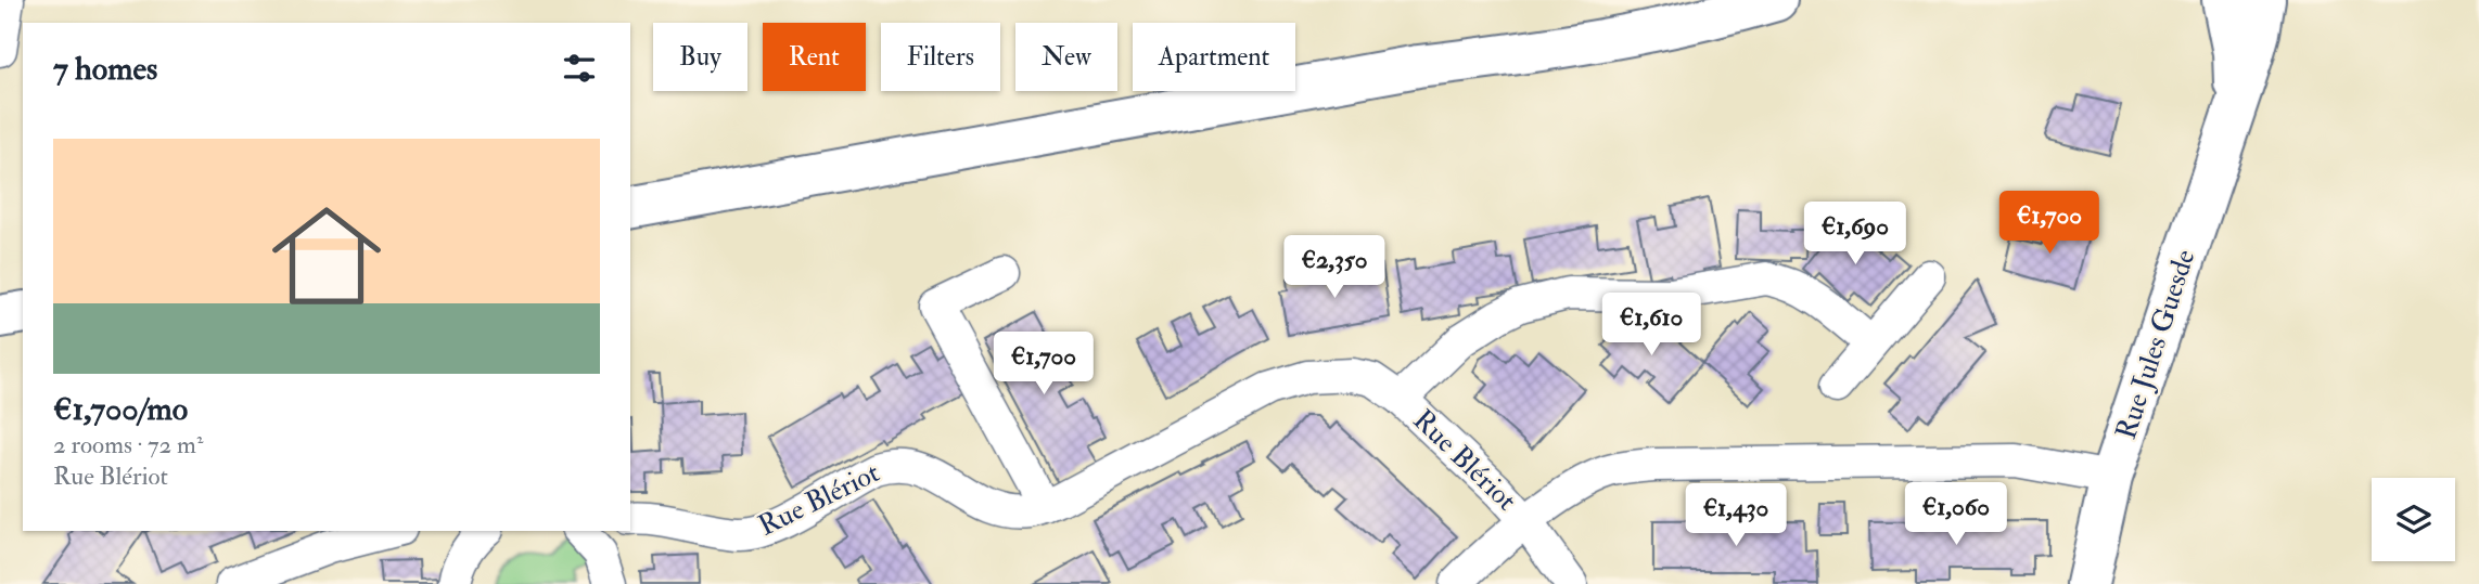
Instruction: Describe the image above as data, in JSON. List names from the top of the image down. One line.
{"streets":{"main road":["Rue Jules Guesde"],"street":["Rue Blériot"]},"page":{"chip":["Buy","Rent","Filters","New","Apartment"],"heading":"7 homes","list":[{"name":"€1,700/mo","note":"2 rooms · 72 m² · Rue Blériot"}],"price":["€1,700","€1,690","€2,350","€1,610","€1,700","€1,060","€1,430"]}}
